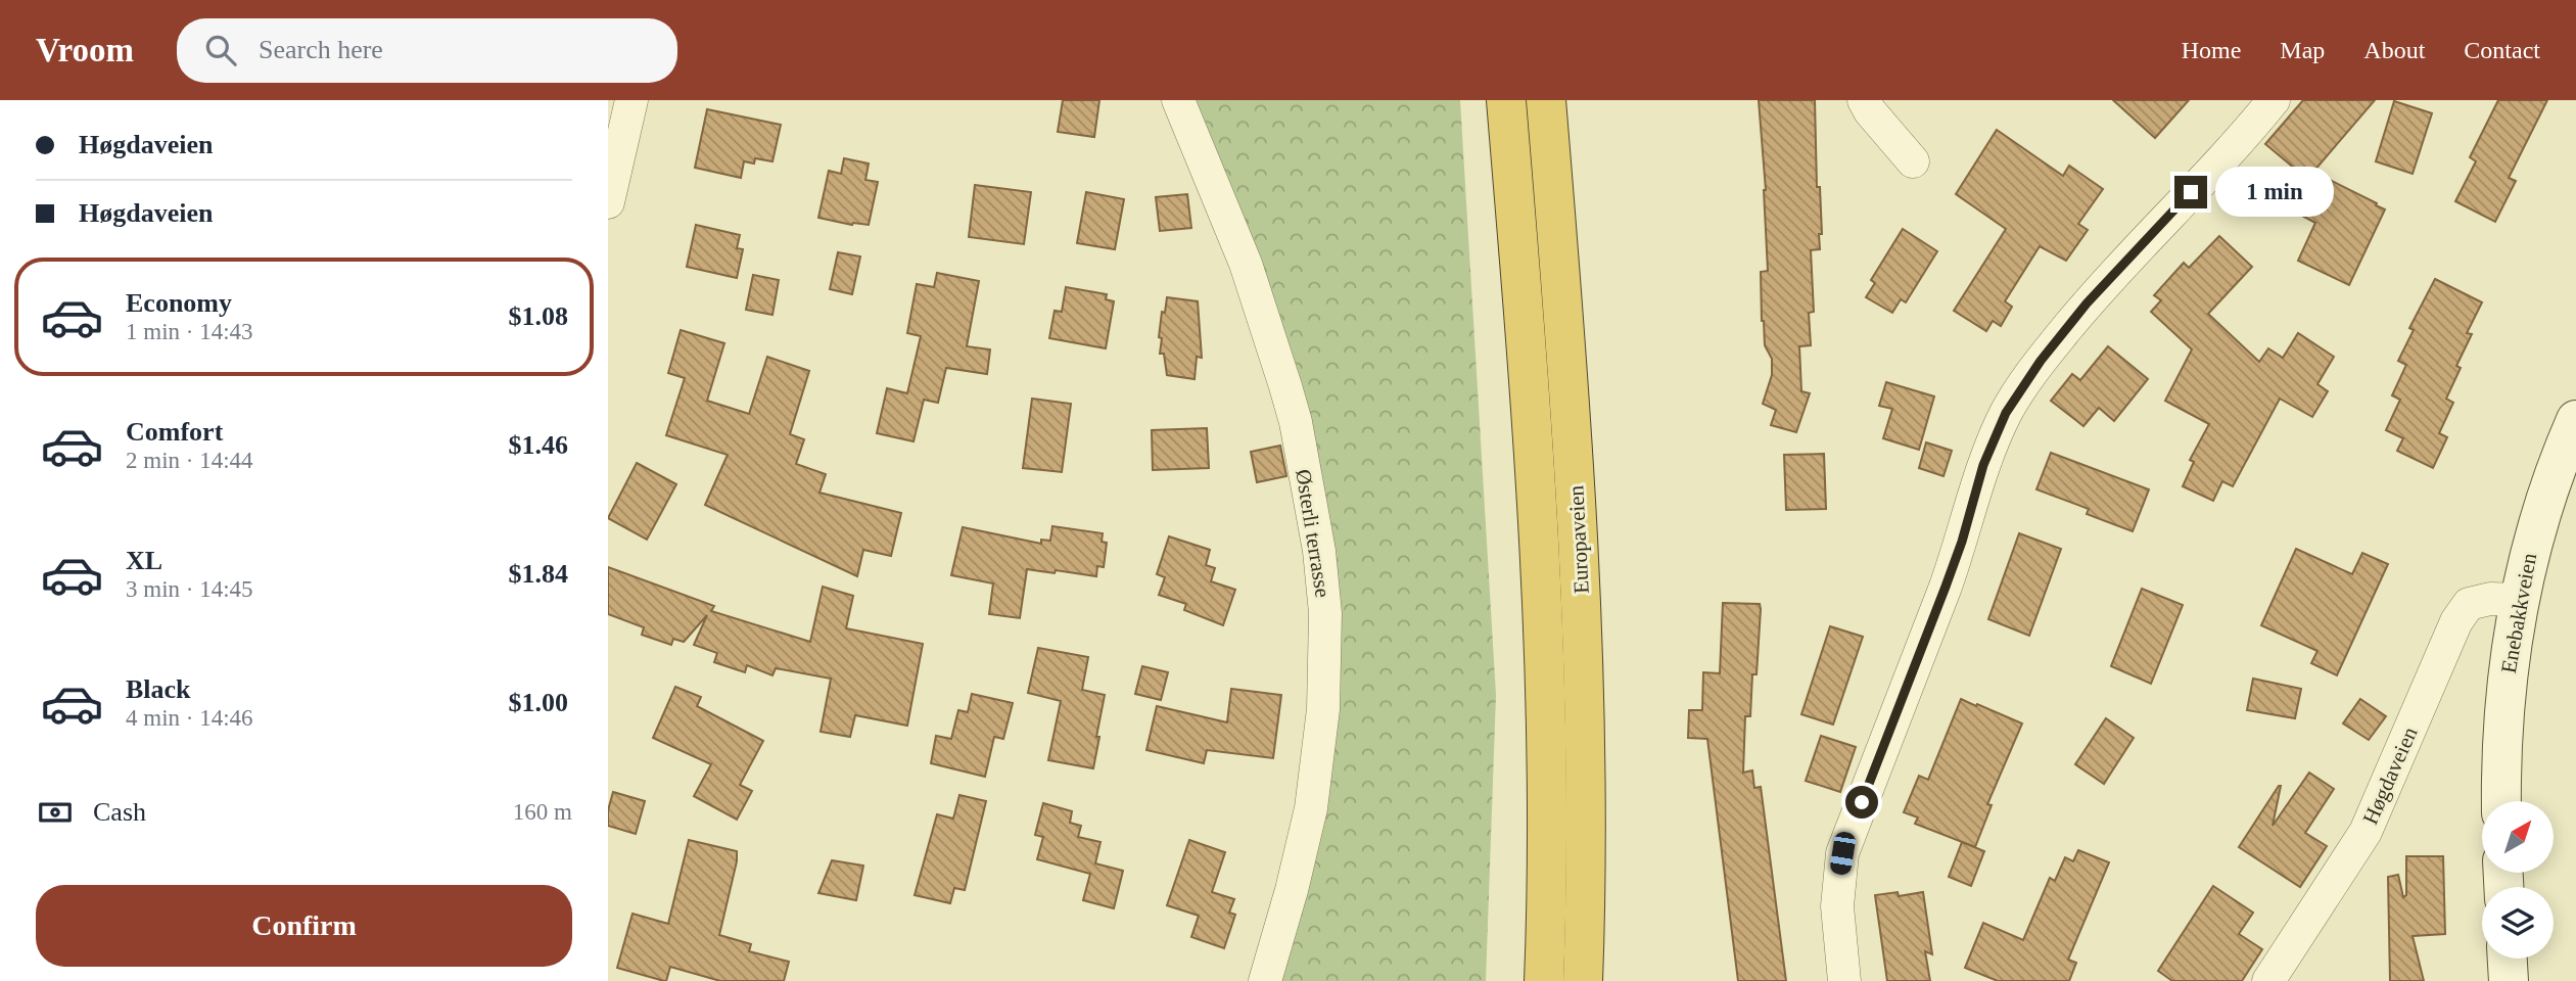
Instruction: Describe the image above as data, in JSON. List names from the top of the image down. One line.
{"streets":{"highway":["Europaveien"],"main road":["Enebakkveien"],"street":["Østerli terrasse","Høgdaveien"]},"crossings":[["Enebakkveien","Høgdaveien"]],"north":"top right","page":{"header":"Vroom","search":"Search here","nav":["Home","Map","About","Contact"],"banner":["Høgdaveien","Høgdaveien"],"bubble":"1 min","list":[{"name":"Economy","note":"1 min · 14:43","value":"$1.08"},{"name":"Comfort","note":"2 min · 14:44","value":"$1.46"},{"name":"XL","note":"3 min · 14:45","value":"$1.84"},{"name":"Black","note":"4 min · 14:46","value":"$1.00"}],"pay":["Cash","160 m"],"buttons":"Confirm"}}
